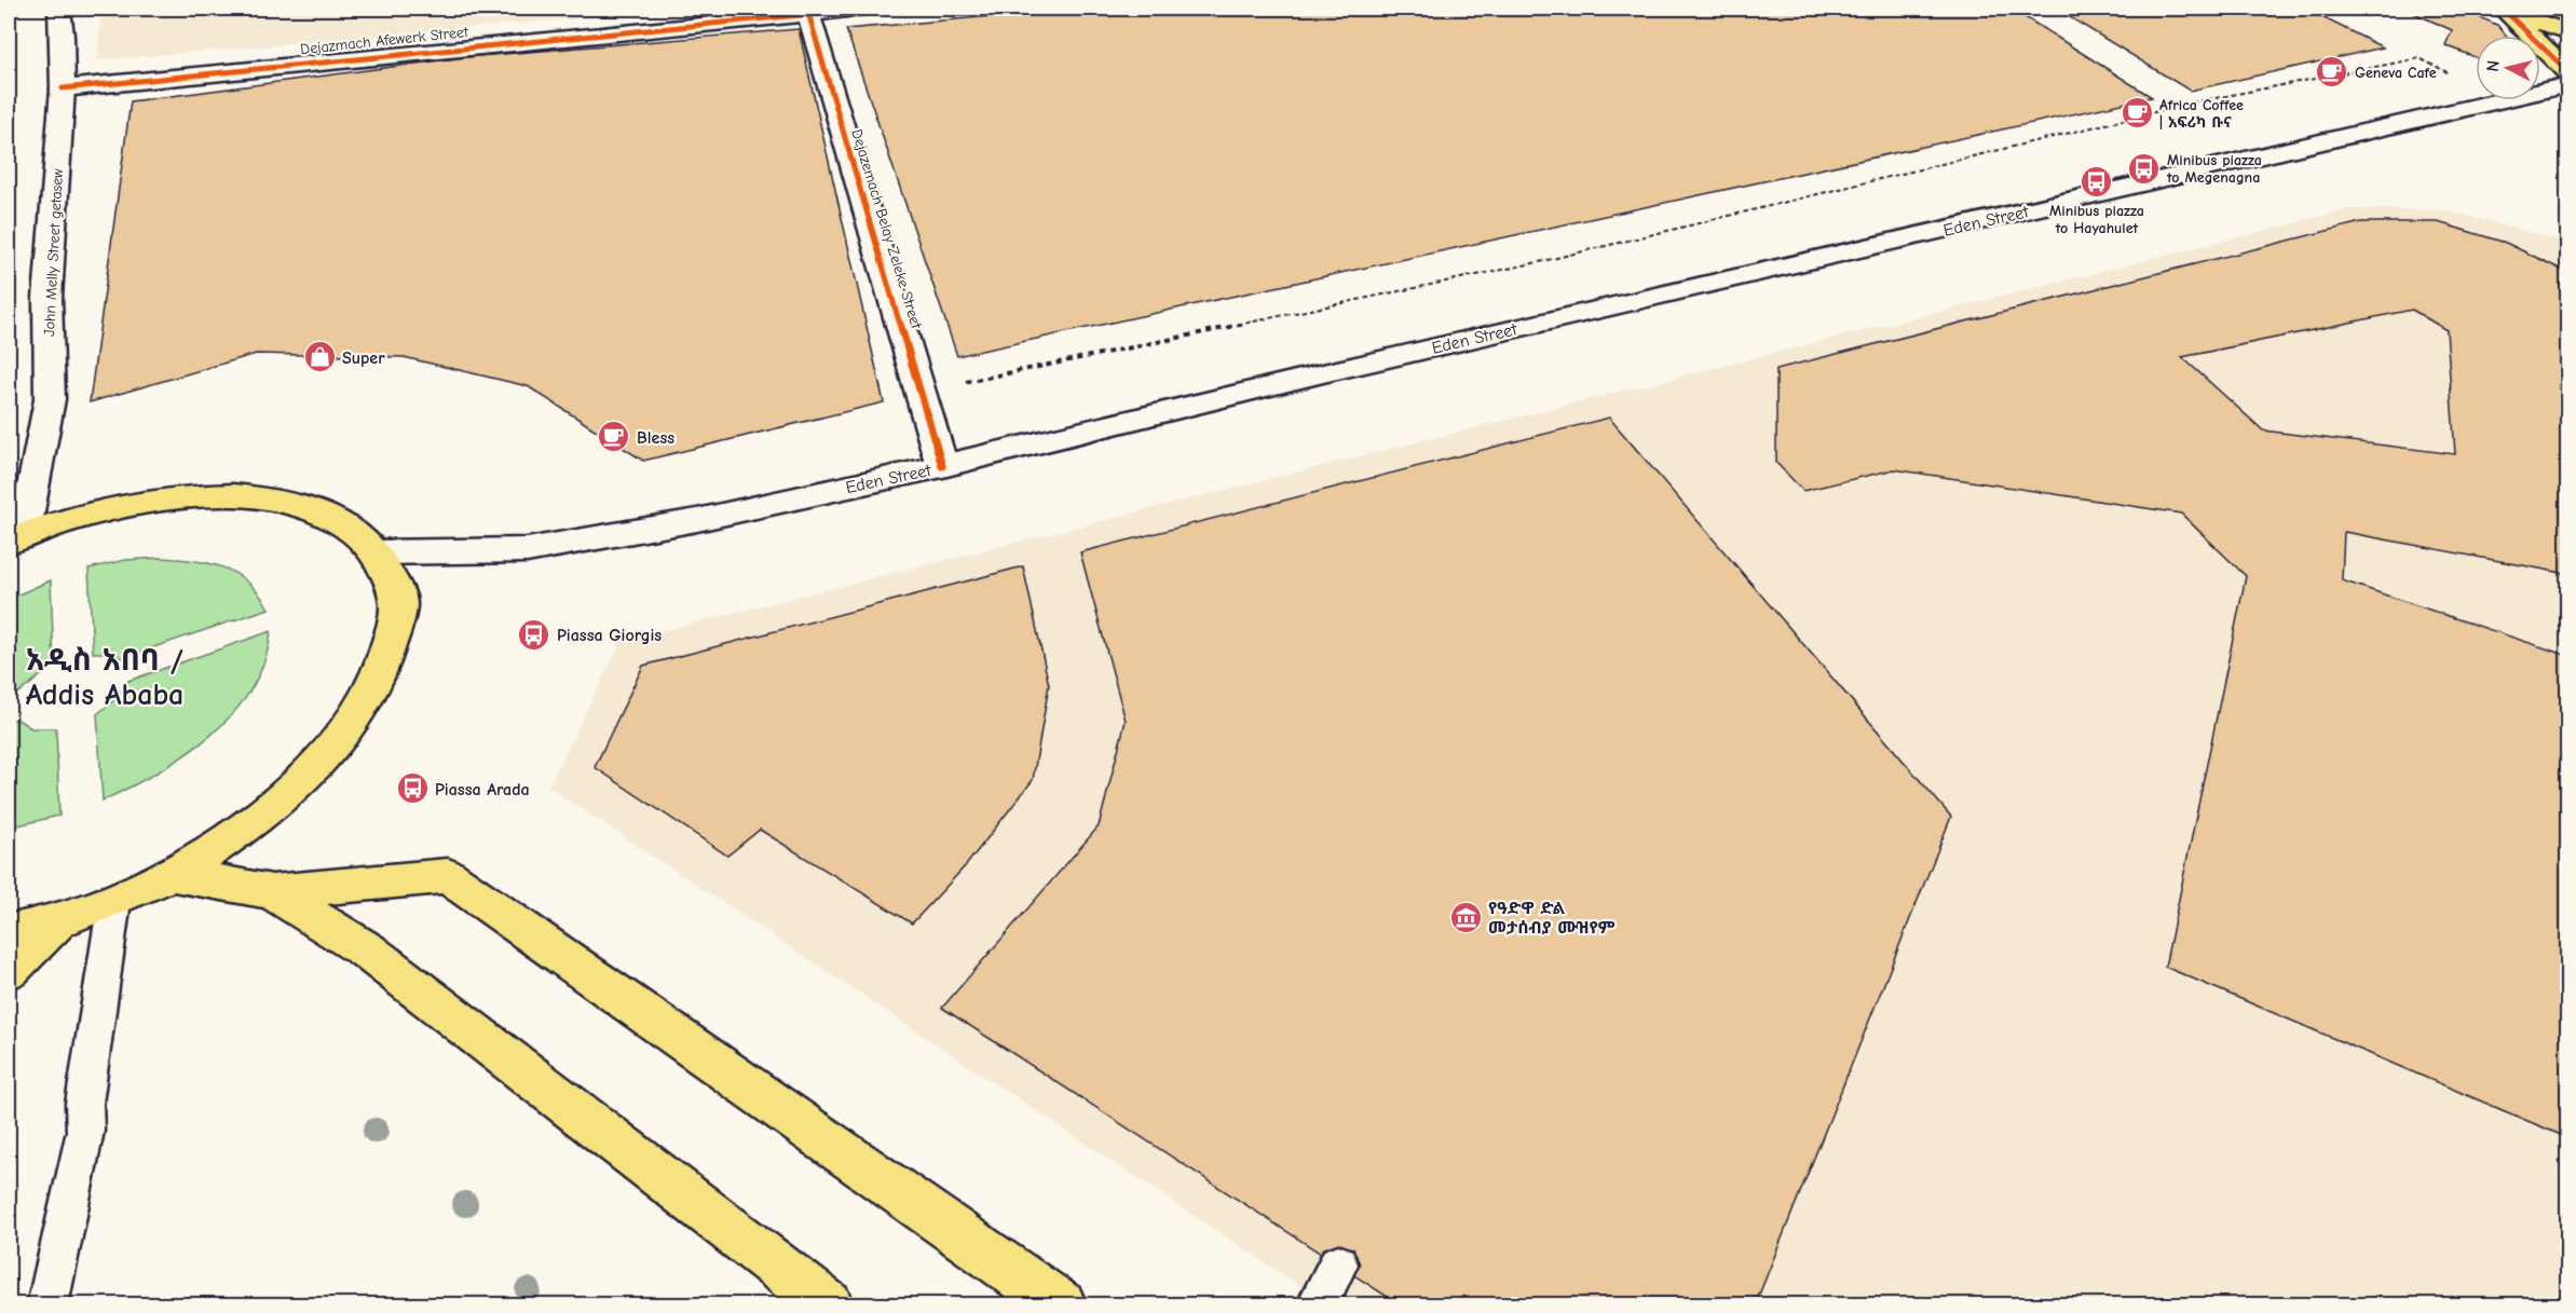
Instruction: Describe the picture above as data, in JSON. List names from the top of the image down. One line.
{"streets":{"main road":["Dejazmach Afewerk Street","Eden Street","Dejazemach Belay Zeleke Street","John Melly Street getasew"]},"crossings":[["Dejazmach Afewerk Street","Dejazemach Belay Zeleke Street"],["Dejazmach Afewerk Street","John Melly Street getasew"],["Eden Street","Dejazemach Belay Zeleke Street"]],"districts":["አዲስ አበባ / Addis Ababa"],"places":{"cafe":["Geneva Cafe","Africa Coffee | አፍሪካ ቡና","Bless"],"bus stop":["Minibus piazza to Megenagna","Minibus piazza to Hayahulet","Piassa Giorgis","Piassa Arada"],"shop":["Super"],"museum":["የዓድዋ ድል መታሰብያ ሙዝየም"]},"north":"left"}
